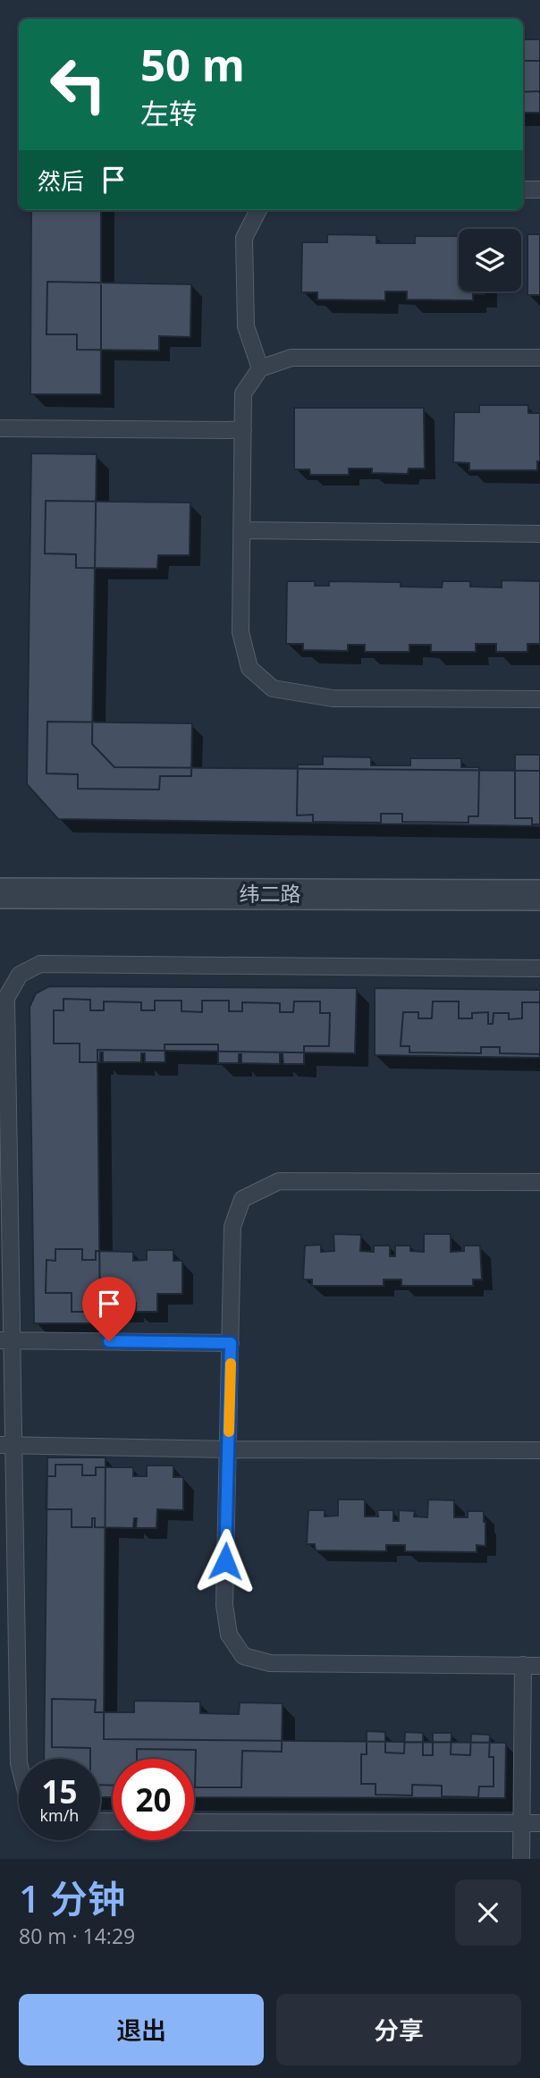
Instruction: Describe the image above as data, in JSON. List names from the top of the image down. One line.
{"streets":{"street":["纬二路"]},"page":{"turn":["50 m","左转"],"then":"然后","speed":"15 km/h","limit":"20","heading":["1 分钟","80 m · 14:29"],"buttons":["退出","分享"]}}
